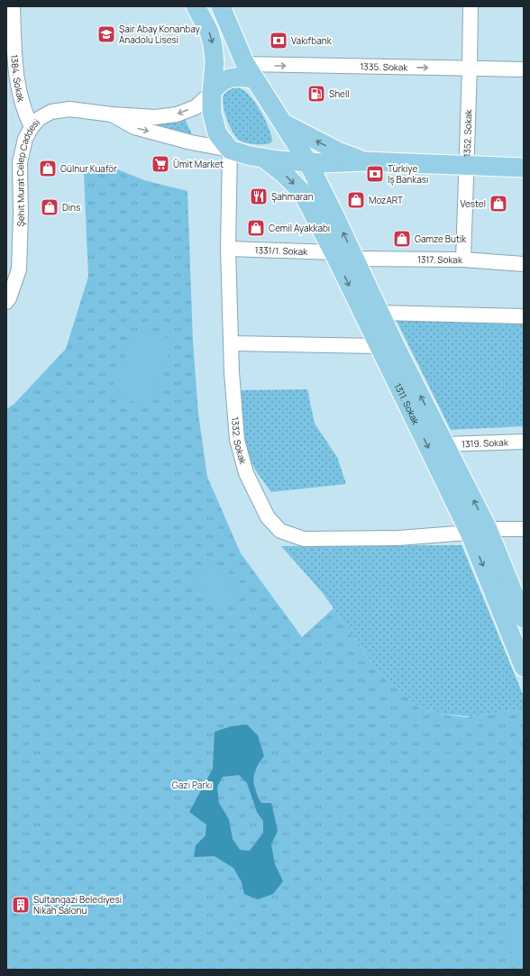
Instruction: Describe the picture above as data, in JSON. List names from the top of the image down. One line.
{"streets":{"main road":["1311. Sokak"],"street":["1335. Sokak","1384. Sokak","1352. Sokak","Şehit Murat Celep Caddesi","1331/1. Sokak","1317. Sokak","1332. Sokak","1319. Sokak"]},"crossings":[["1335. Sokak","1352. Sokak"],["1335. Sokak","1311. Sokak"],["1384. Sokak","Şehit Murat Celep Caddesi"],["1352. Sokak","1317. Sokak"],["1331/1. Sokak","1311. Sokak"],["1331/1. Sokak","1332. Sokak"],["1317. Sokak","1311. Sokak"],["1311. Sokak","1332. Sokak"],["1311. Sokak","1319. Sokak"]],"one_way":["1335. Sokak"],"parks":["Gazi Parkı"],"places":{"school or university":["Şair Abay Konanbay Anadolu Lisesi"],"bank":["Vakıfbank","Türkiye İş Bankası"],"fuel station":["Shell"],"supermarket":["Ümit Market"],"shop":["Gülnur Kuaför","MozART","Vestel","Dins","Cemil Ayakkabı","Gamze Butik"],"restaurant":["Şahmaran"],"building":["Sultangazi Belediyesi Nikah Salonu"]}}
